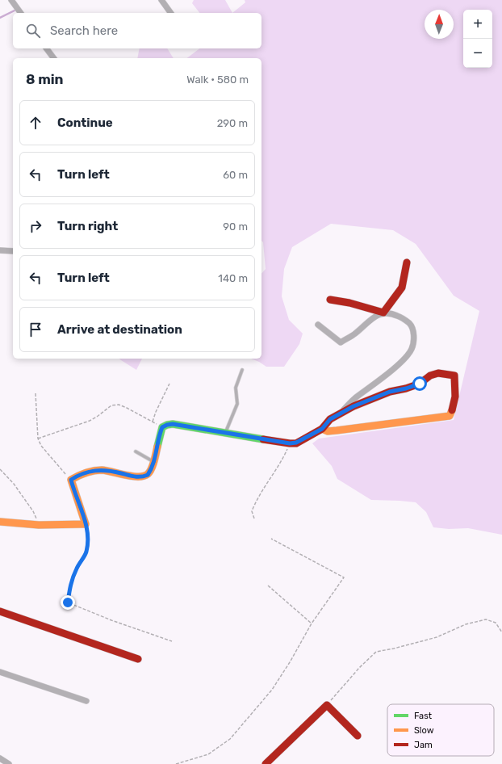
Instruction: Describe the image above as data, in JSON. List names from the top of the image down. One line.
{"legend":["Fast","Slow","Jam"],"north":"top","page":{"map_buttons":["+","−"],"search":"Search here","heading":["8 min","Walk · 580 m"],"list":[["Continue","290 m"],["Turn left","60 m"],["Turn right","90 m"],["Turn left","140 m"],"Arrive at destination"]}}
